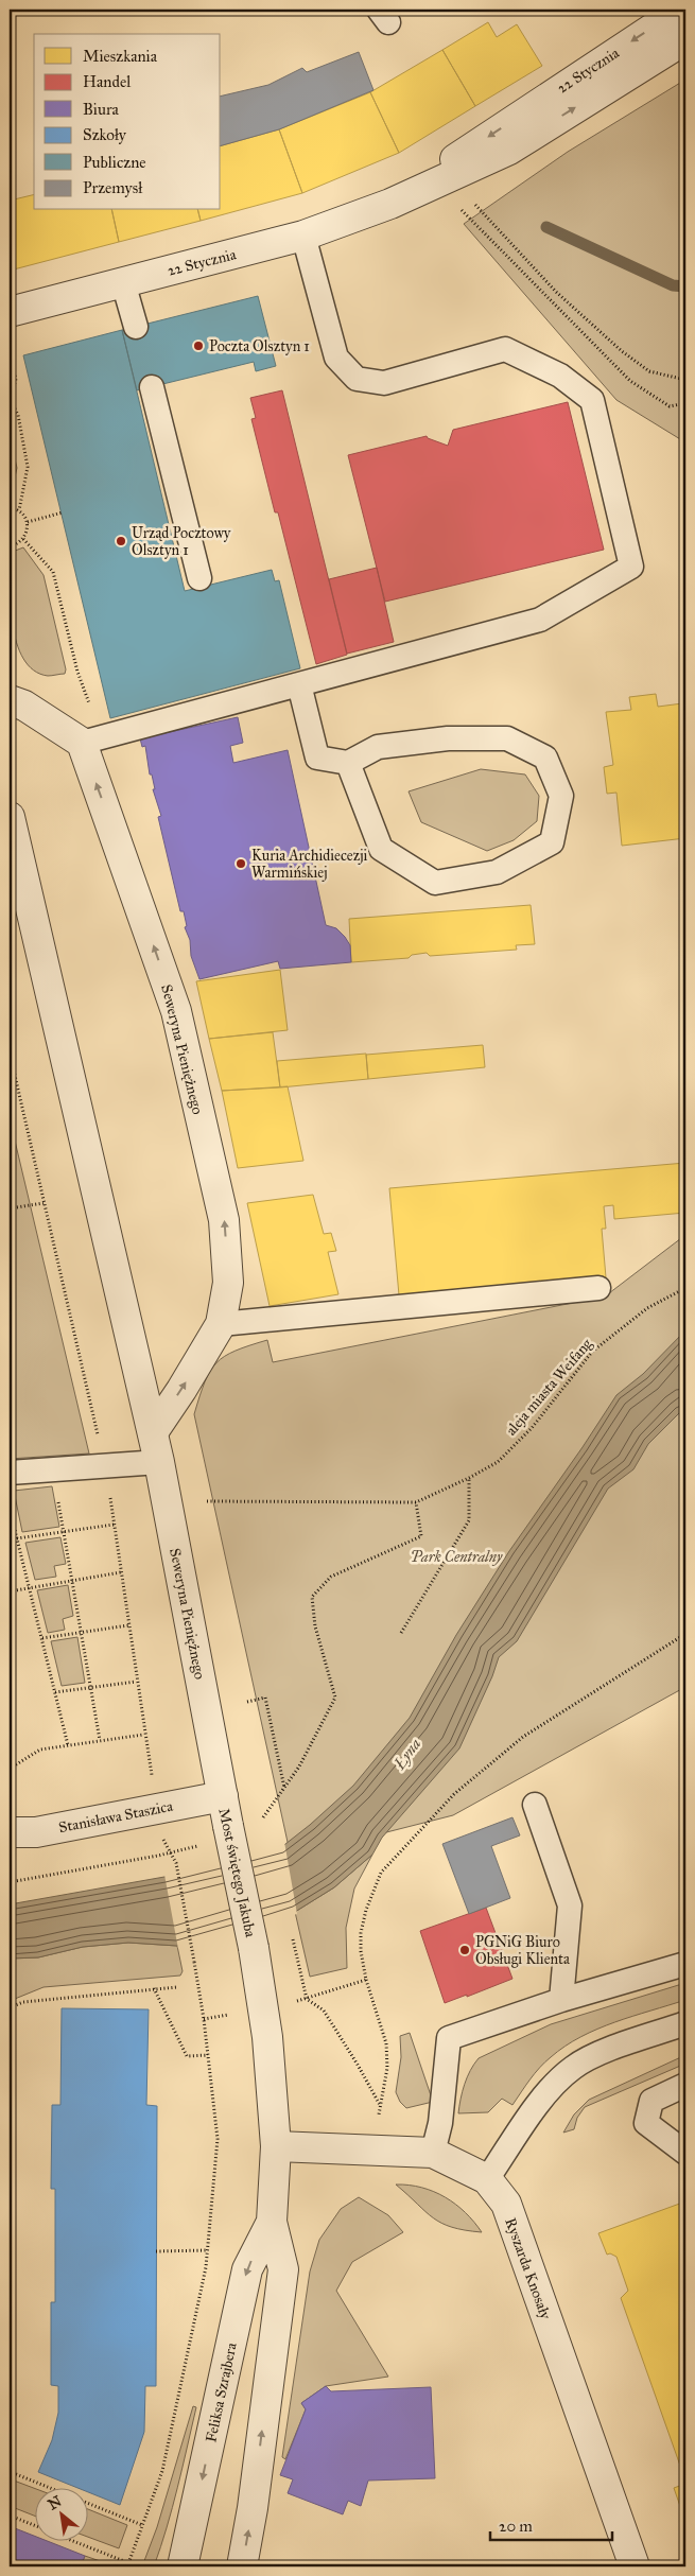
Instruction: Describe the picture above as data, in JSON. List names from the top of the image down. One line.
{"streets":{"street":["22 Stycznia","Seweryna Pieniężnego","Stanisława Staszica","Most świętego Jakuba","Ryszarda Knosały","Feliksa Szrajbera"],"path":["aleja miasta Weifang"]},"crossings":[["Seweryna Pieniężnego","Stanisława Staszica"],["Seweryna Pieniężnego","Most świętego Jakuba"],["Stanisława Staszica","Most świętego Jakuba"],["Most świętego Jakuba","Feliksa Szrajbera"],["Ryszarda Knosały","Feliksa Szrajbera"]],"water":["Łyna"],"parks":["Park Centralny"],"places":["Poczta Olsztyn 1","Urząd Pocztowy Olsztyn 1","Kuria Archidiecezji Warmińskiej","PGNiG Biuro Obsługi Klienta"],"legend":["Mieszkania","Handel","Biura","Szkoły","Publiczne","Przemysł"],"scale_bar":"20 m","north":"top left"}
